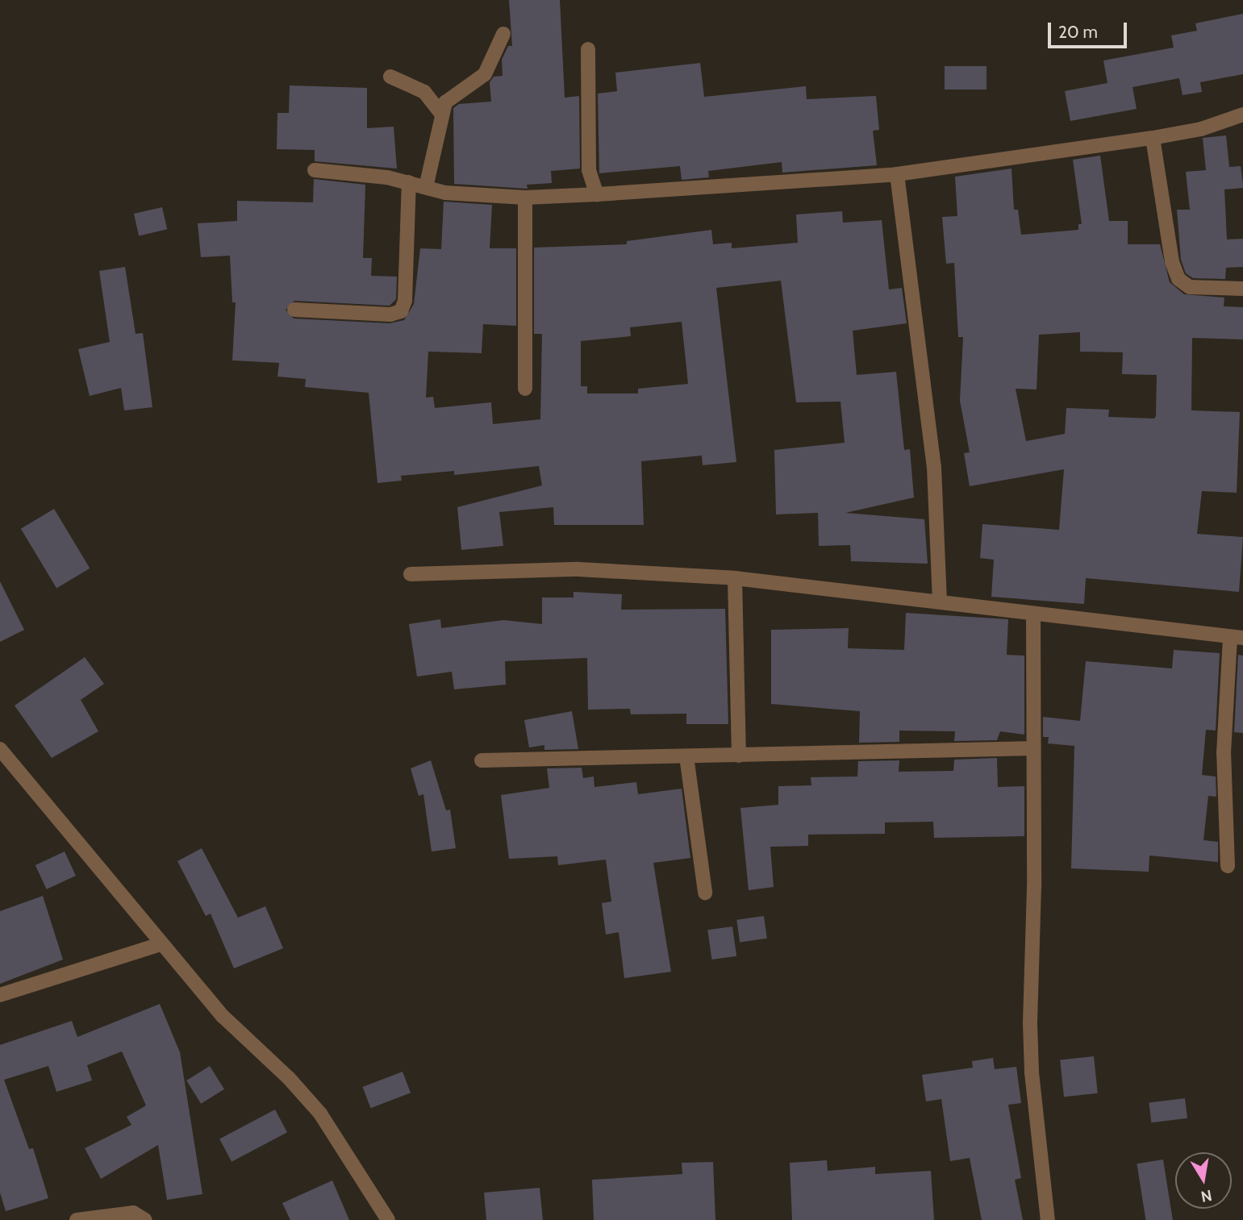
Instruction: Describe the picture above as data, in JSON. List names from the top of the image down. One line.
{"scale_bar":"20 m","north":"bottom"}
